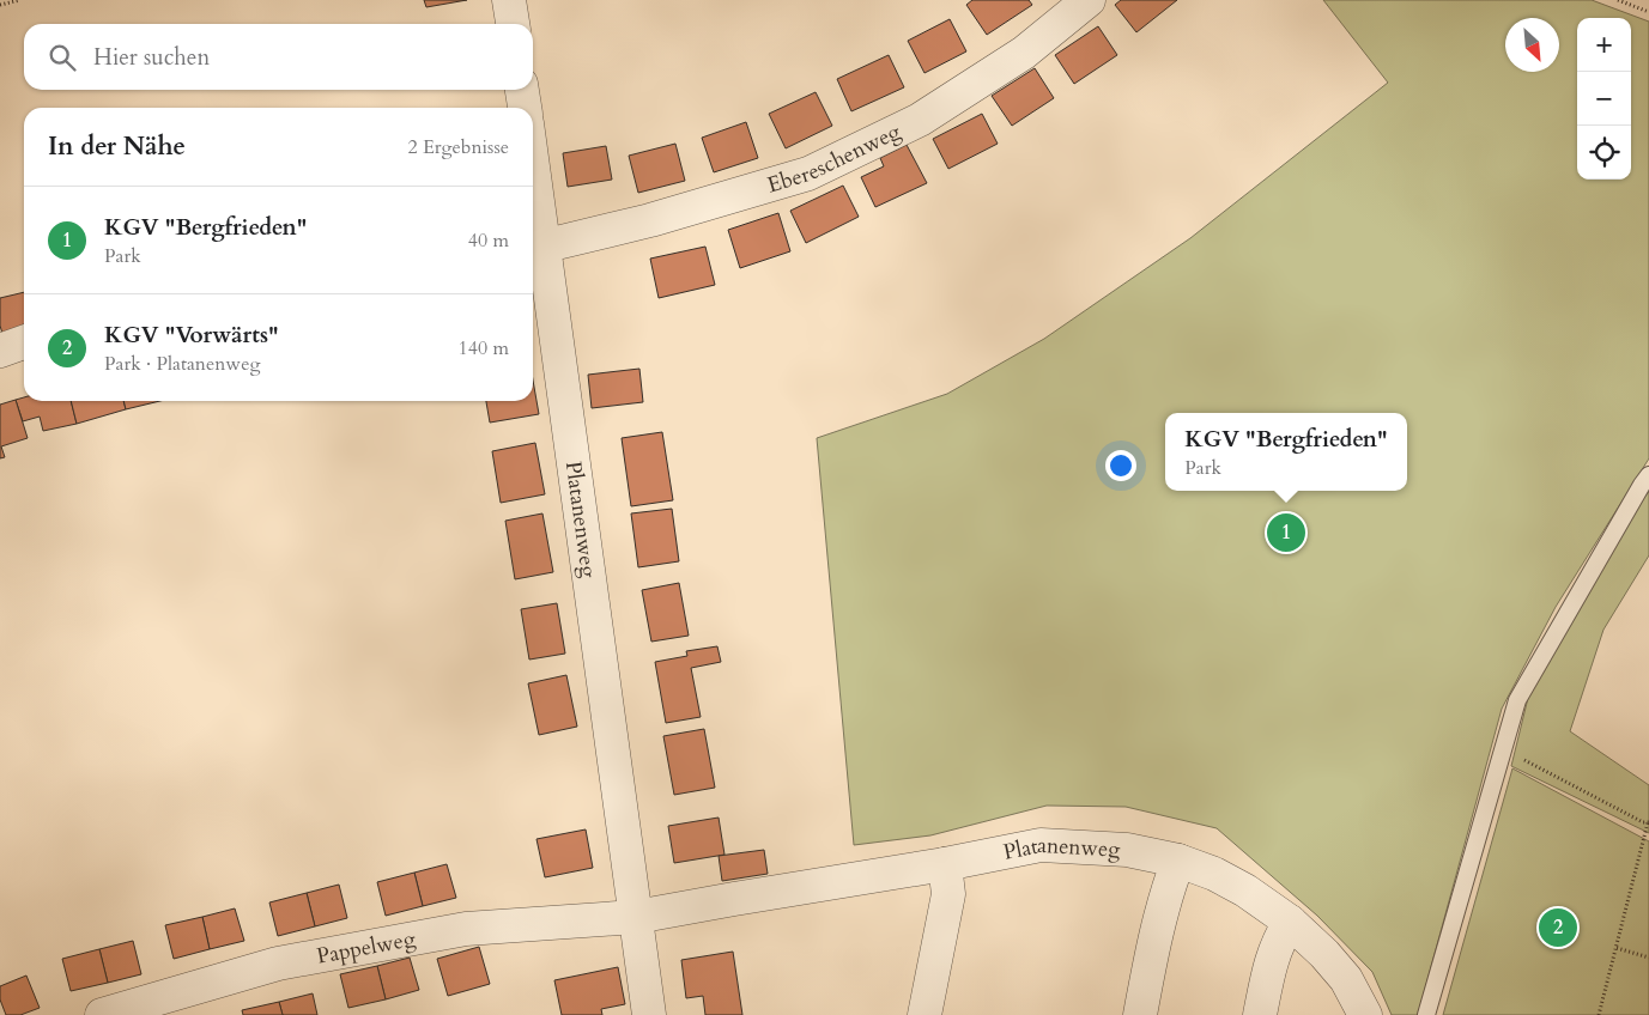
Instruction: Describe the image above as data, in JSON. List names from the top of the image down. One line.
{"streets":{"street":["Ebereschenweg","Platanenweg","Pappelweg"]},"crossings":[["Ebereschenweg","Platanenweg"],["Platanenweg","Pappelweg"]],"north":"bottom right","page":{"map_buttons":["+","−"],"search":"Hier suchen","heading":["In der Nähe","2 Ergebnisse"],"list":[{"mark":"1","name":"KGV \"Bergfrieden\"","note":"Park","value":"40 m"},{"mark":"2","name":"KGV \"Vorwärts\"","note":"Park · Platanenweg","value":"140 m"}],"popup":["KGV \"Bergfrieden\"","Park"],"pins":["1","2"]}}
